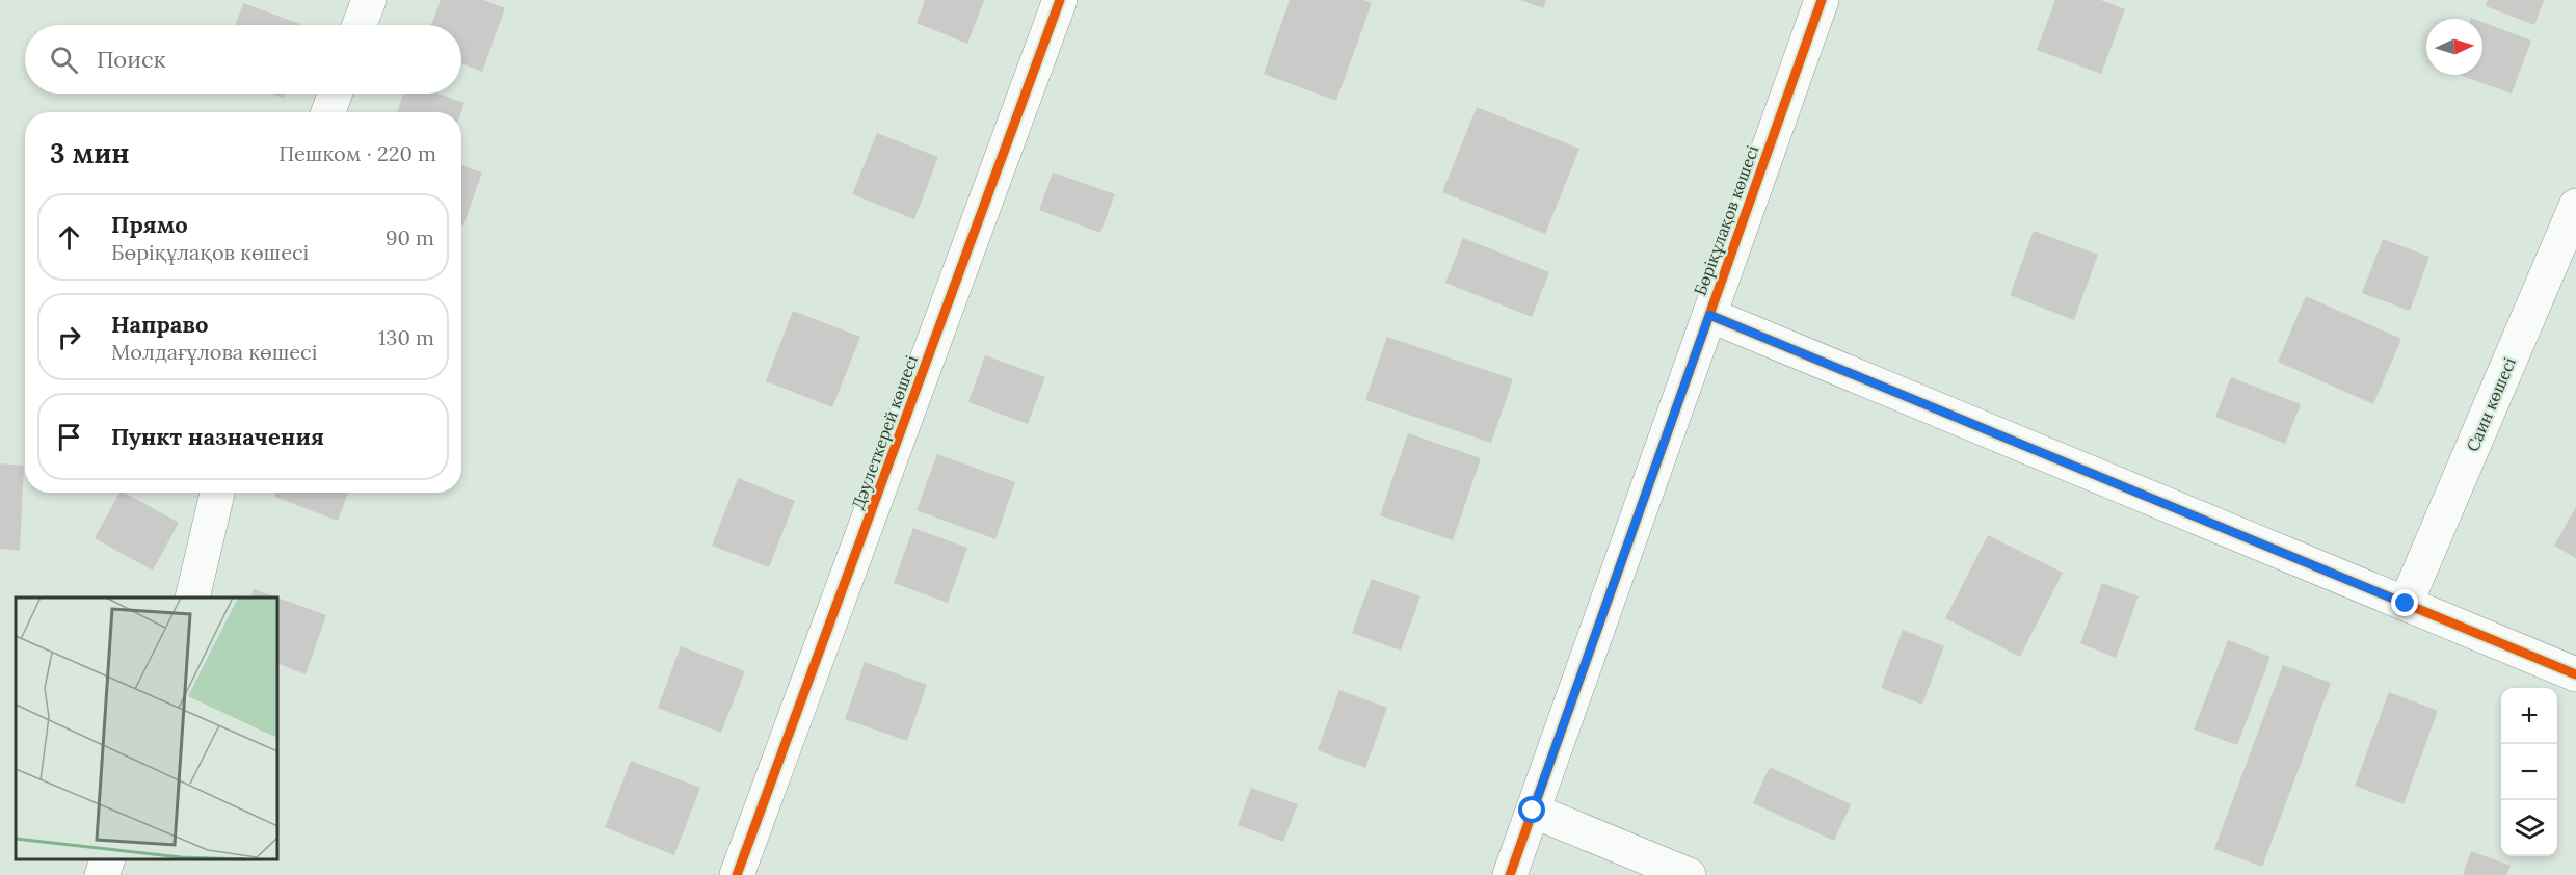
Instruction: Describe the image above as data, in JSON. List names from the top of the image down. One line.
{"streets":{"street":["Бөріқұлақов көшесі","Саин көшесі","Дәулеткерей көшесі"]},"north":"right","page":{"search":"Поиск","heading":["3 мин","Пешком · 220 m"],"list":[["Прямо","Бөріқұлақов көшесі","90 m"],["Направо","Молдағұлова көшесі","130 m"],"Пункт назначения"],"map_buttons":["+","−"]}}
